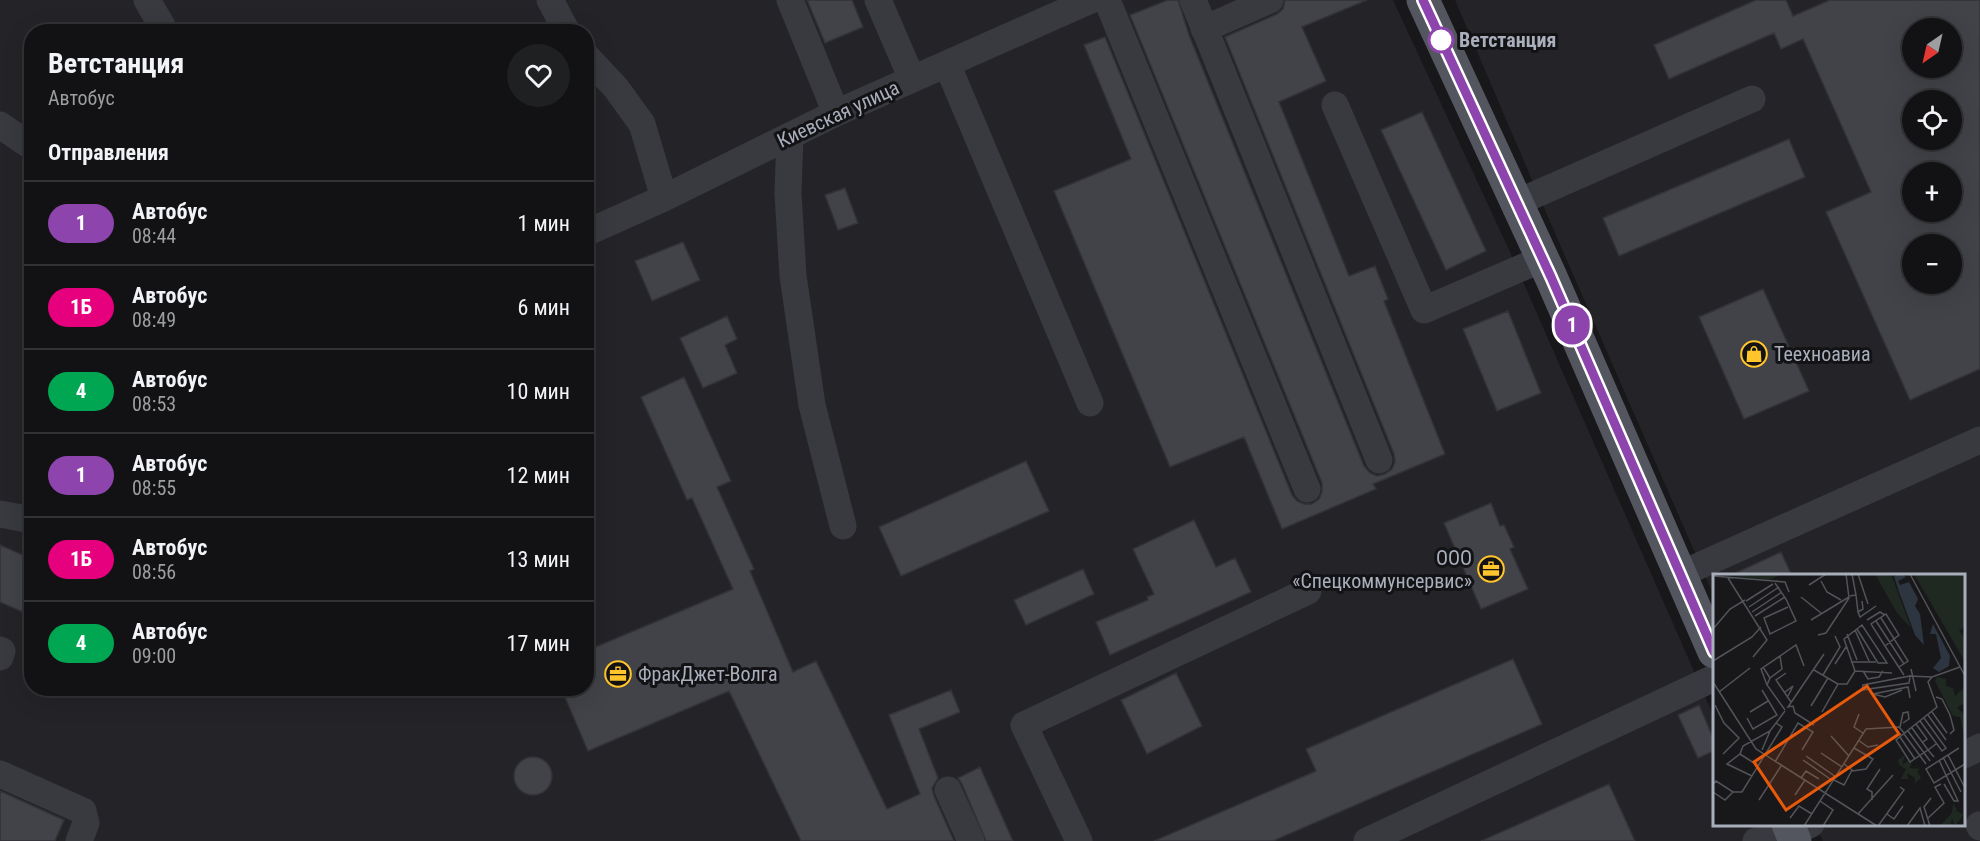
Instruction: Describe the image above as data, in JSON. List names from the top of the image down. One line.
{"streets":{"street":["Киевская улица"]},"places":{"other":["Ветстанция"],"shop":["Теехноавиа"],"office":["ООО «Спецкоммунсервис»","ФракДжет-Волга"]},"lines":["bus line 1"],"north":"bottom left","page":{"on_map":"1","map_buttons":["+","−"],"heading":[["Ветстанция","Автобус"],"Отправления"],"list":[{"mark":"1","name":"Автобус","note":"08:44","value":"1 мин"},{"mark":"1Б","name":"Автобус","note":"08:49","value":"6 мин"},{"mark":"4","name":"Автобус","note":"08:53","value":"10 мин"},{"mark":"1","name":"Автобус","note":"08:55","value":"12 мин"},{"mark":"1Б","name":"Автобус","note":"08:56","value":"13 мин"},{"mark":"4","name":"Автобус","note":"09:00","value":"17 мин"}]}}
